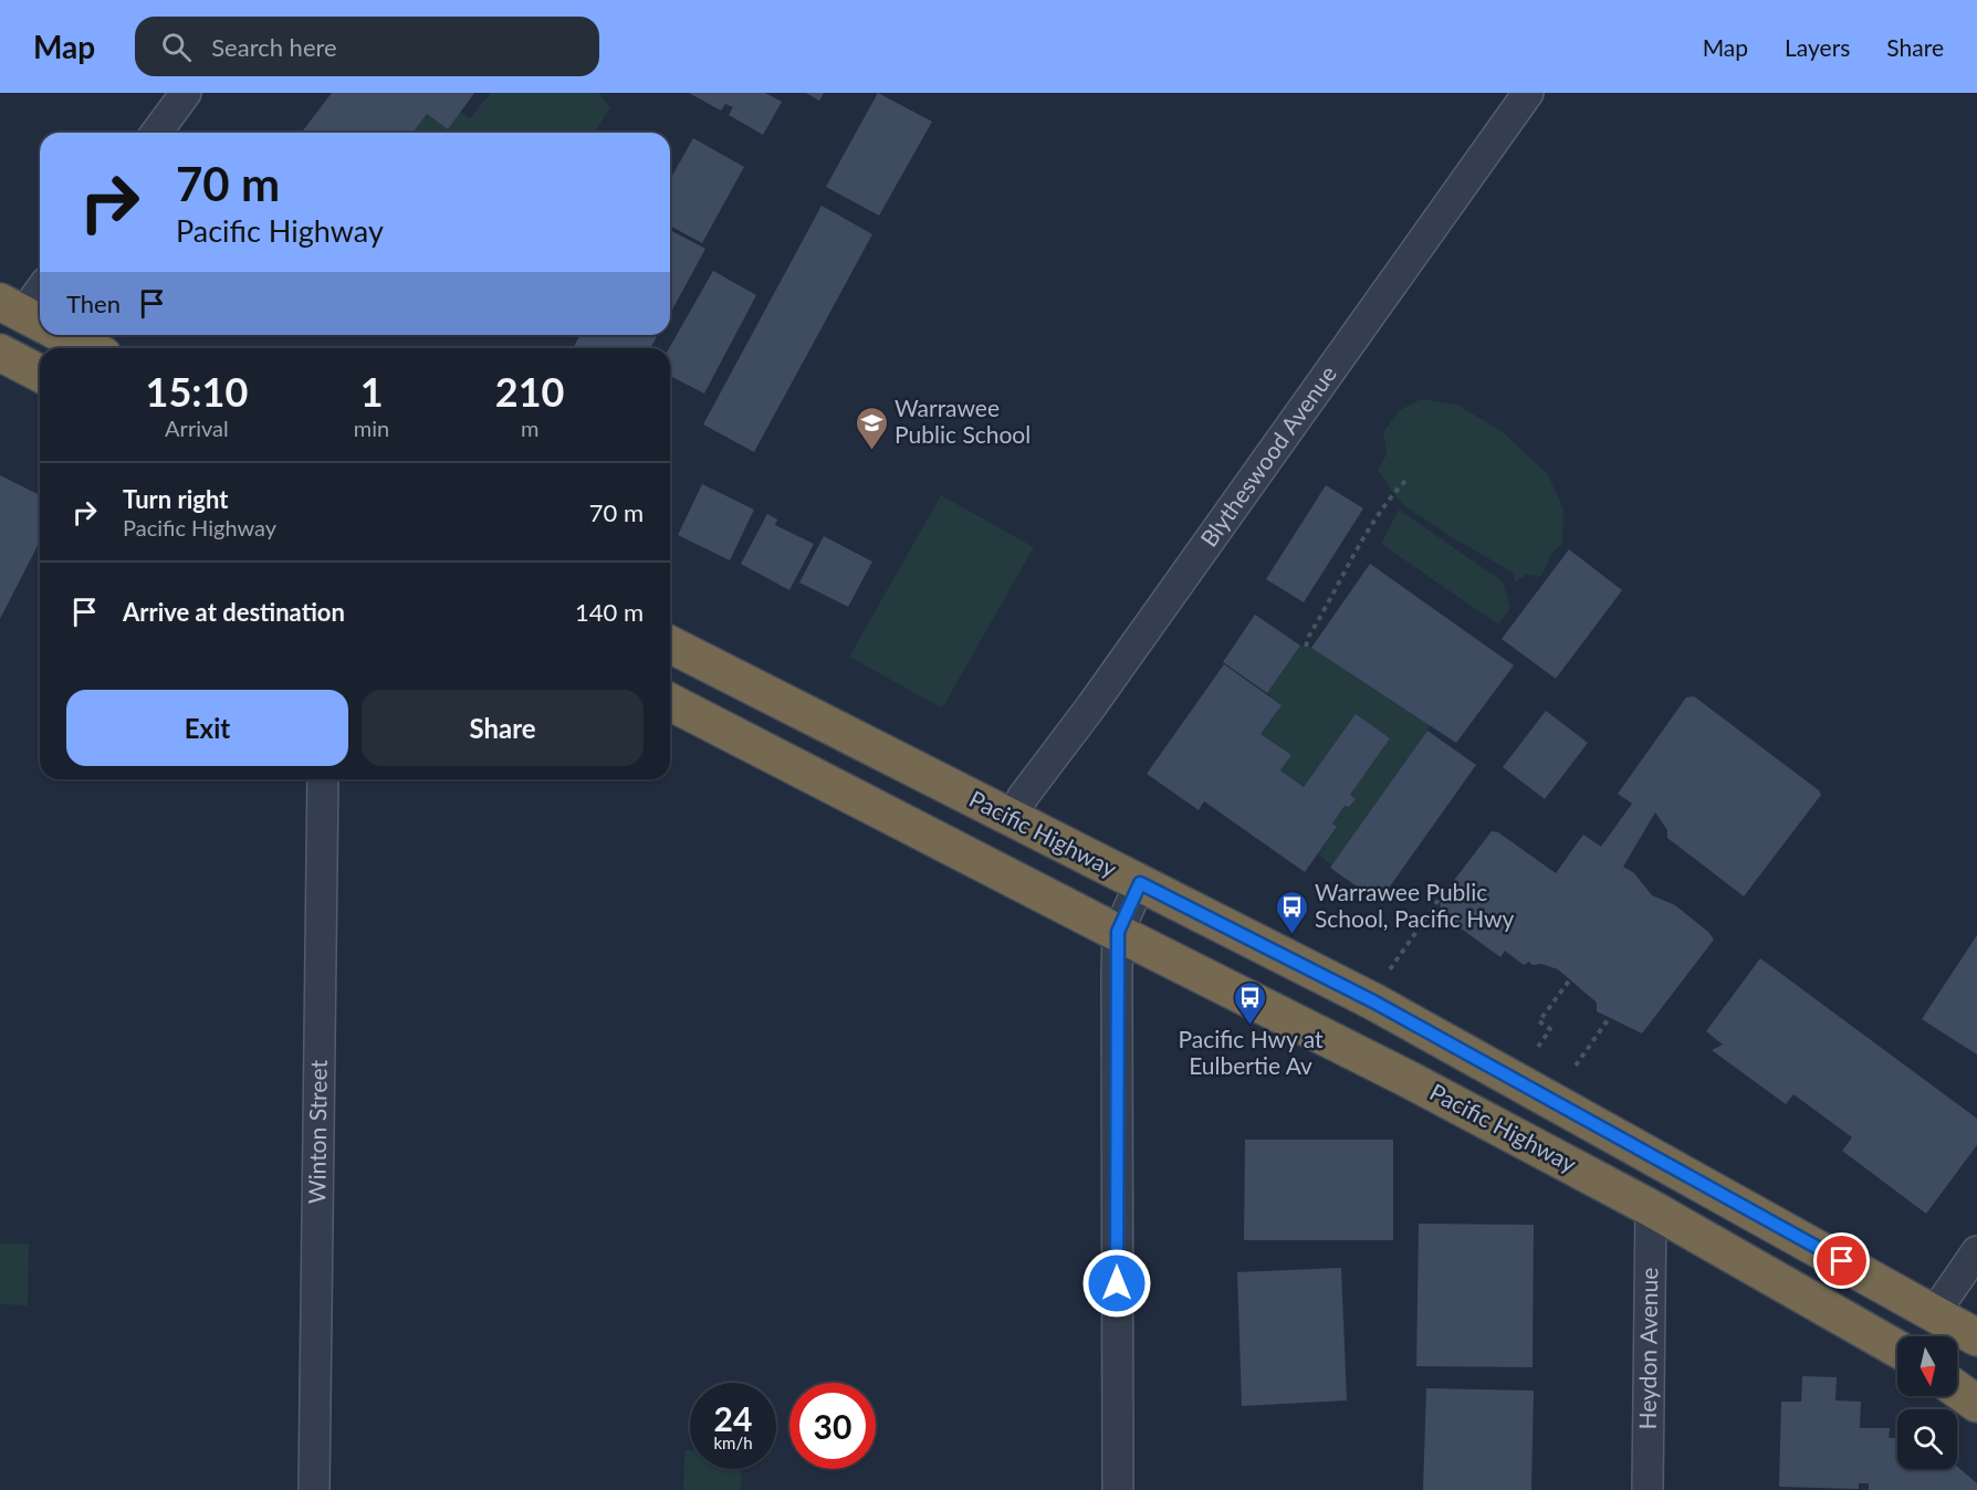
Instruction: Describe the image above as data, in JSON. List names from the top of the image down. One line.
{"streets":{"highway":["Pacific Highway"],"street":["Blytheswood Avenue","Winton Street","Heydon Avenue"]},"crossings":[["Blytheswood Avenue","Pacific Highway"],["Pacific Highway","Heydon Avenue"]],"places":{"school or university":["Warrawee Public School"],"bus stop":["Warrawee Public School, Pacific Hwy","Pacific Hwy at Eulbertie Av"]},"north":"bottom","page":{"header":"Map","search":"Search here","nav":["Map","Layers","Share"],"turn":["70 m","Pacific Highway"],"then":"Then","eta":["15:10","Arrival","1","min","210","m"],"list":[{"name":"Turn right","note":"Pacific Highway","value":"70 m"},{"name":"Arrive at destination","value":"140 m"}],"buttons":["Exit","Share"],"speed":"24 km/h","limit":"30"}}
